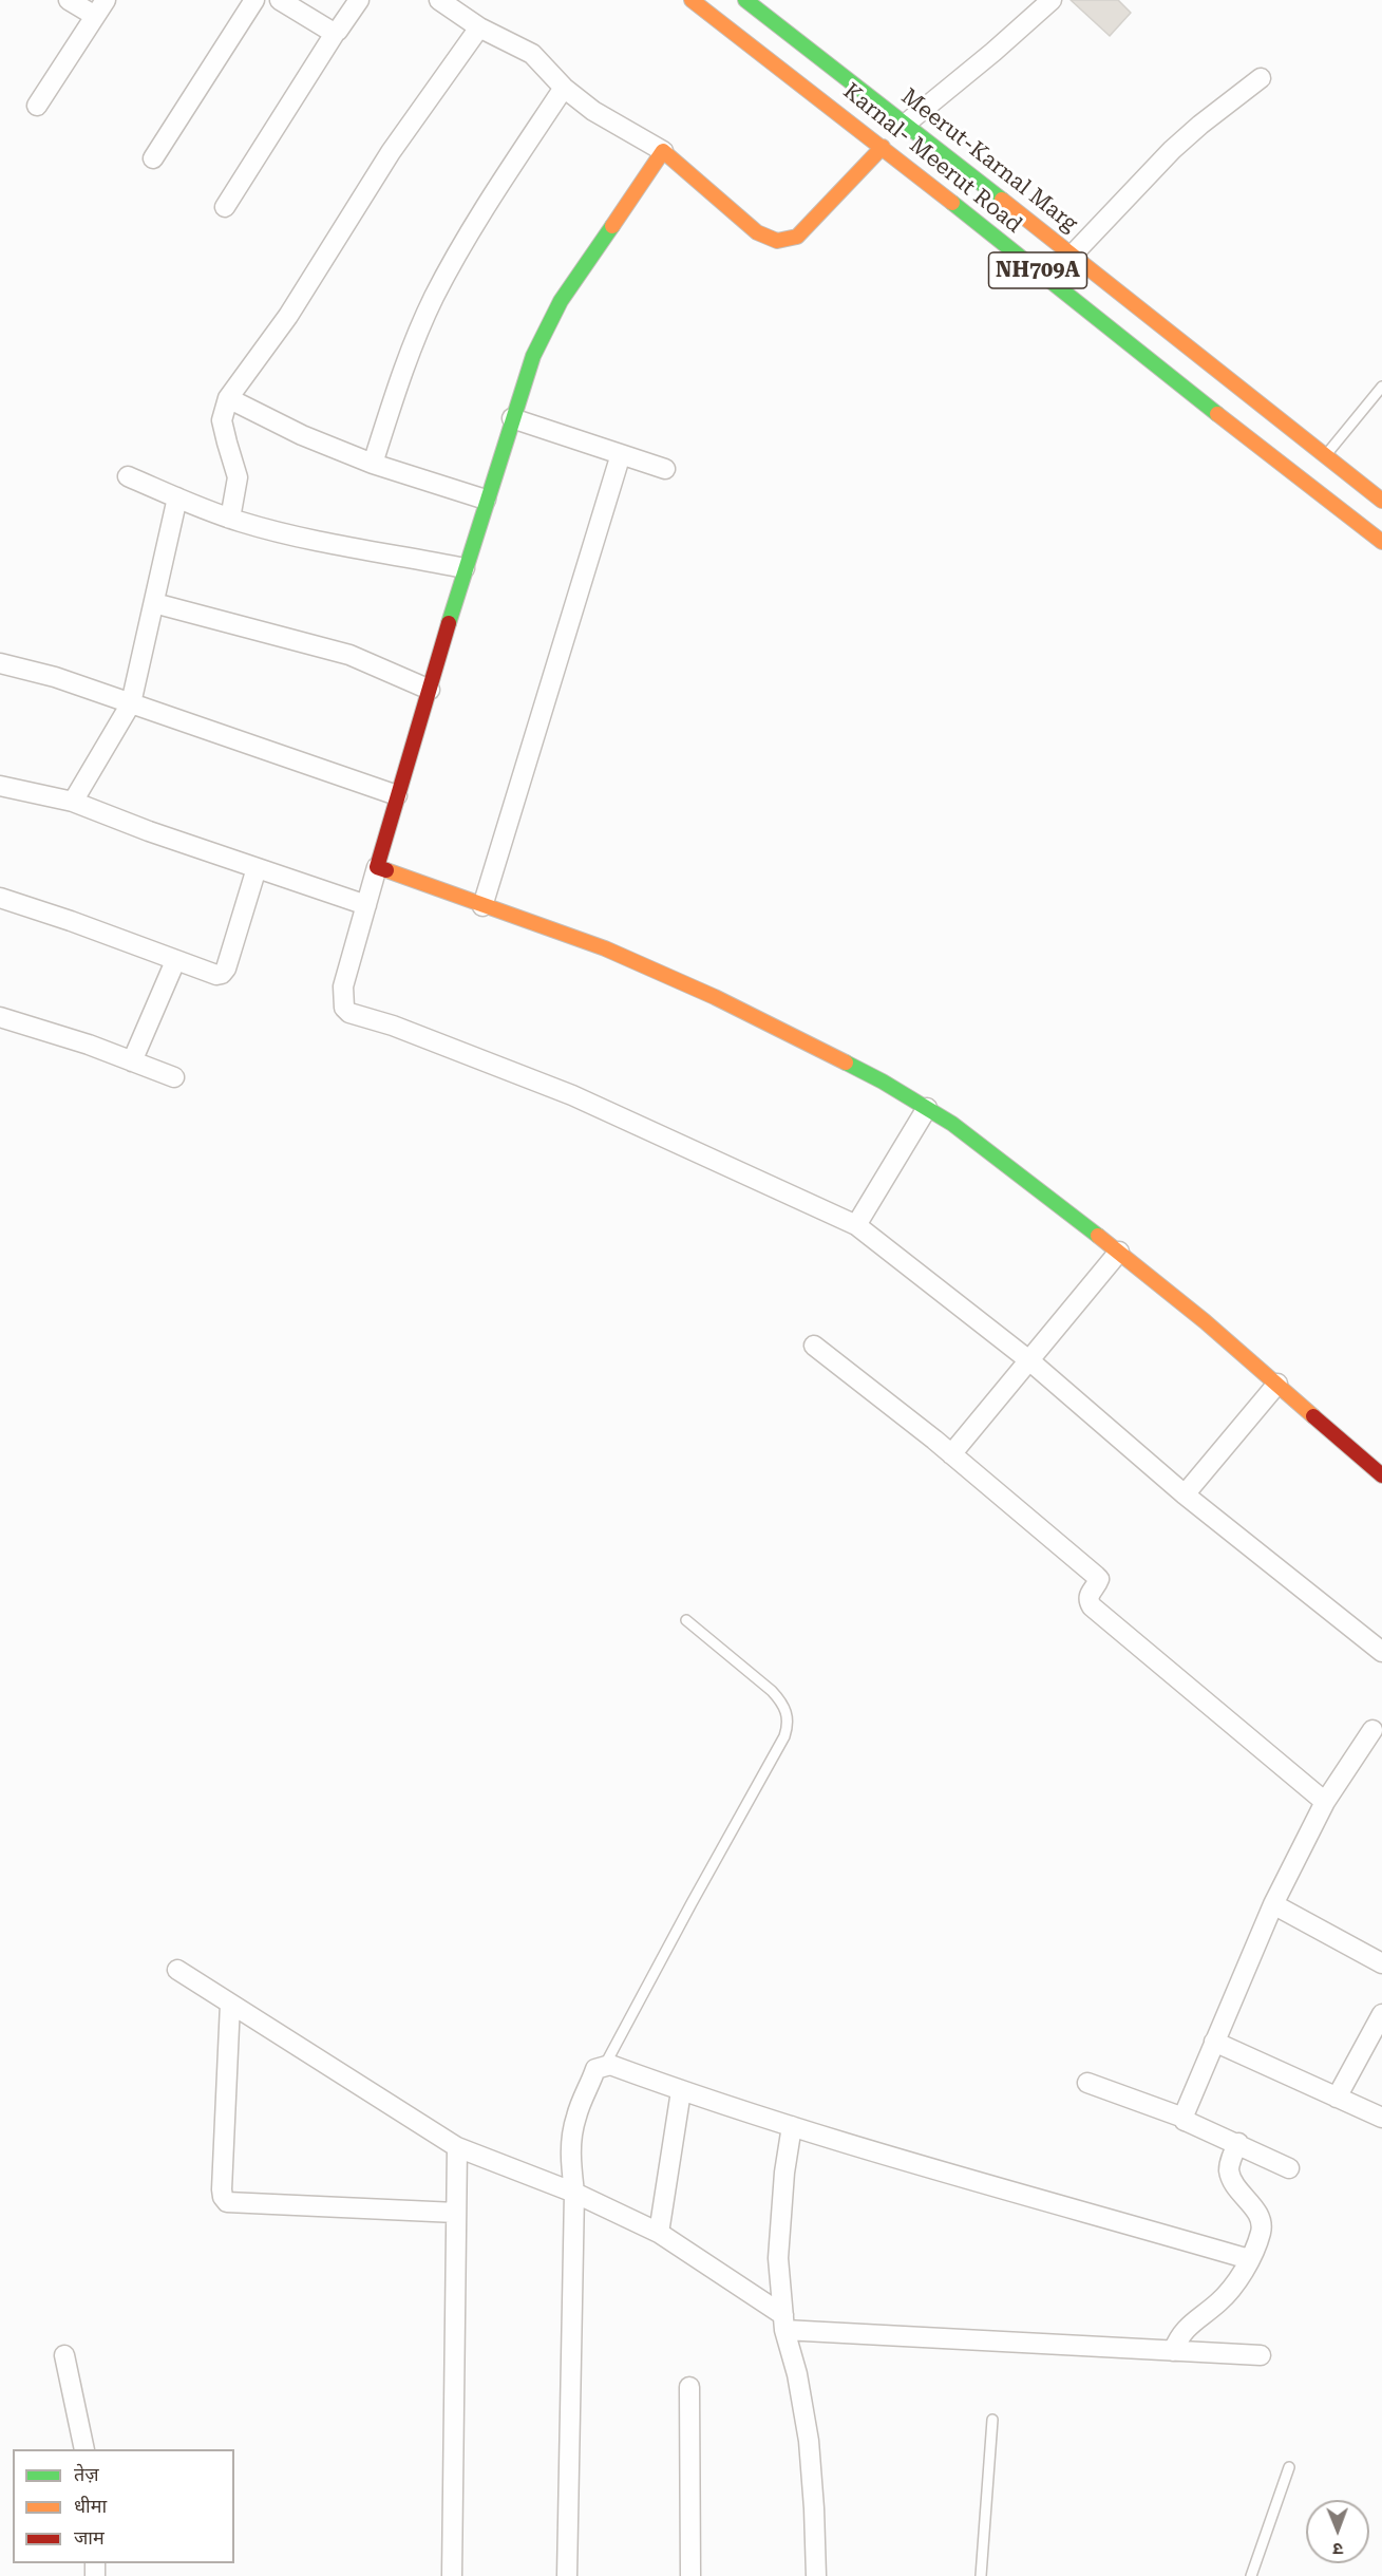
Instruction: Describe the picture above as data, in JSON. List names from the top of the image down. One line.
{"streets":{"main road":["Karnal- Meerut Road","Meerut-Karnal Marg","NH709A"]},"legend":["तेज़","धीमा","जाम"],"north":"bottom"}
